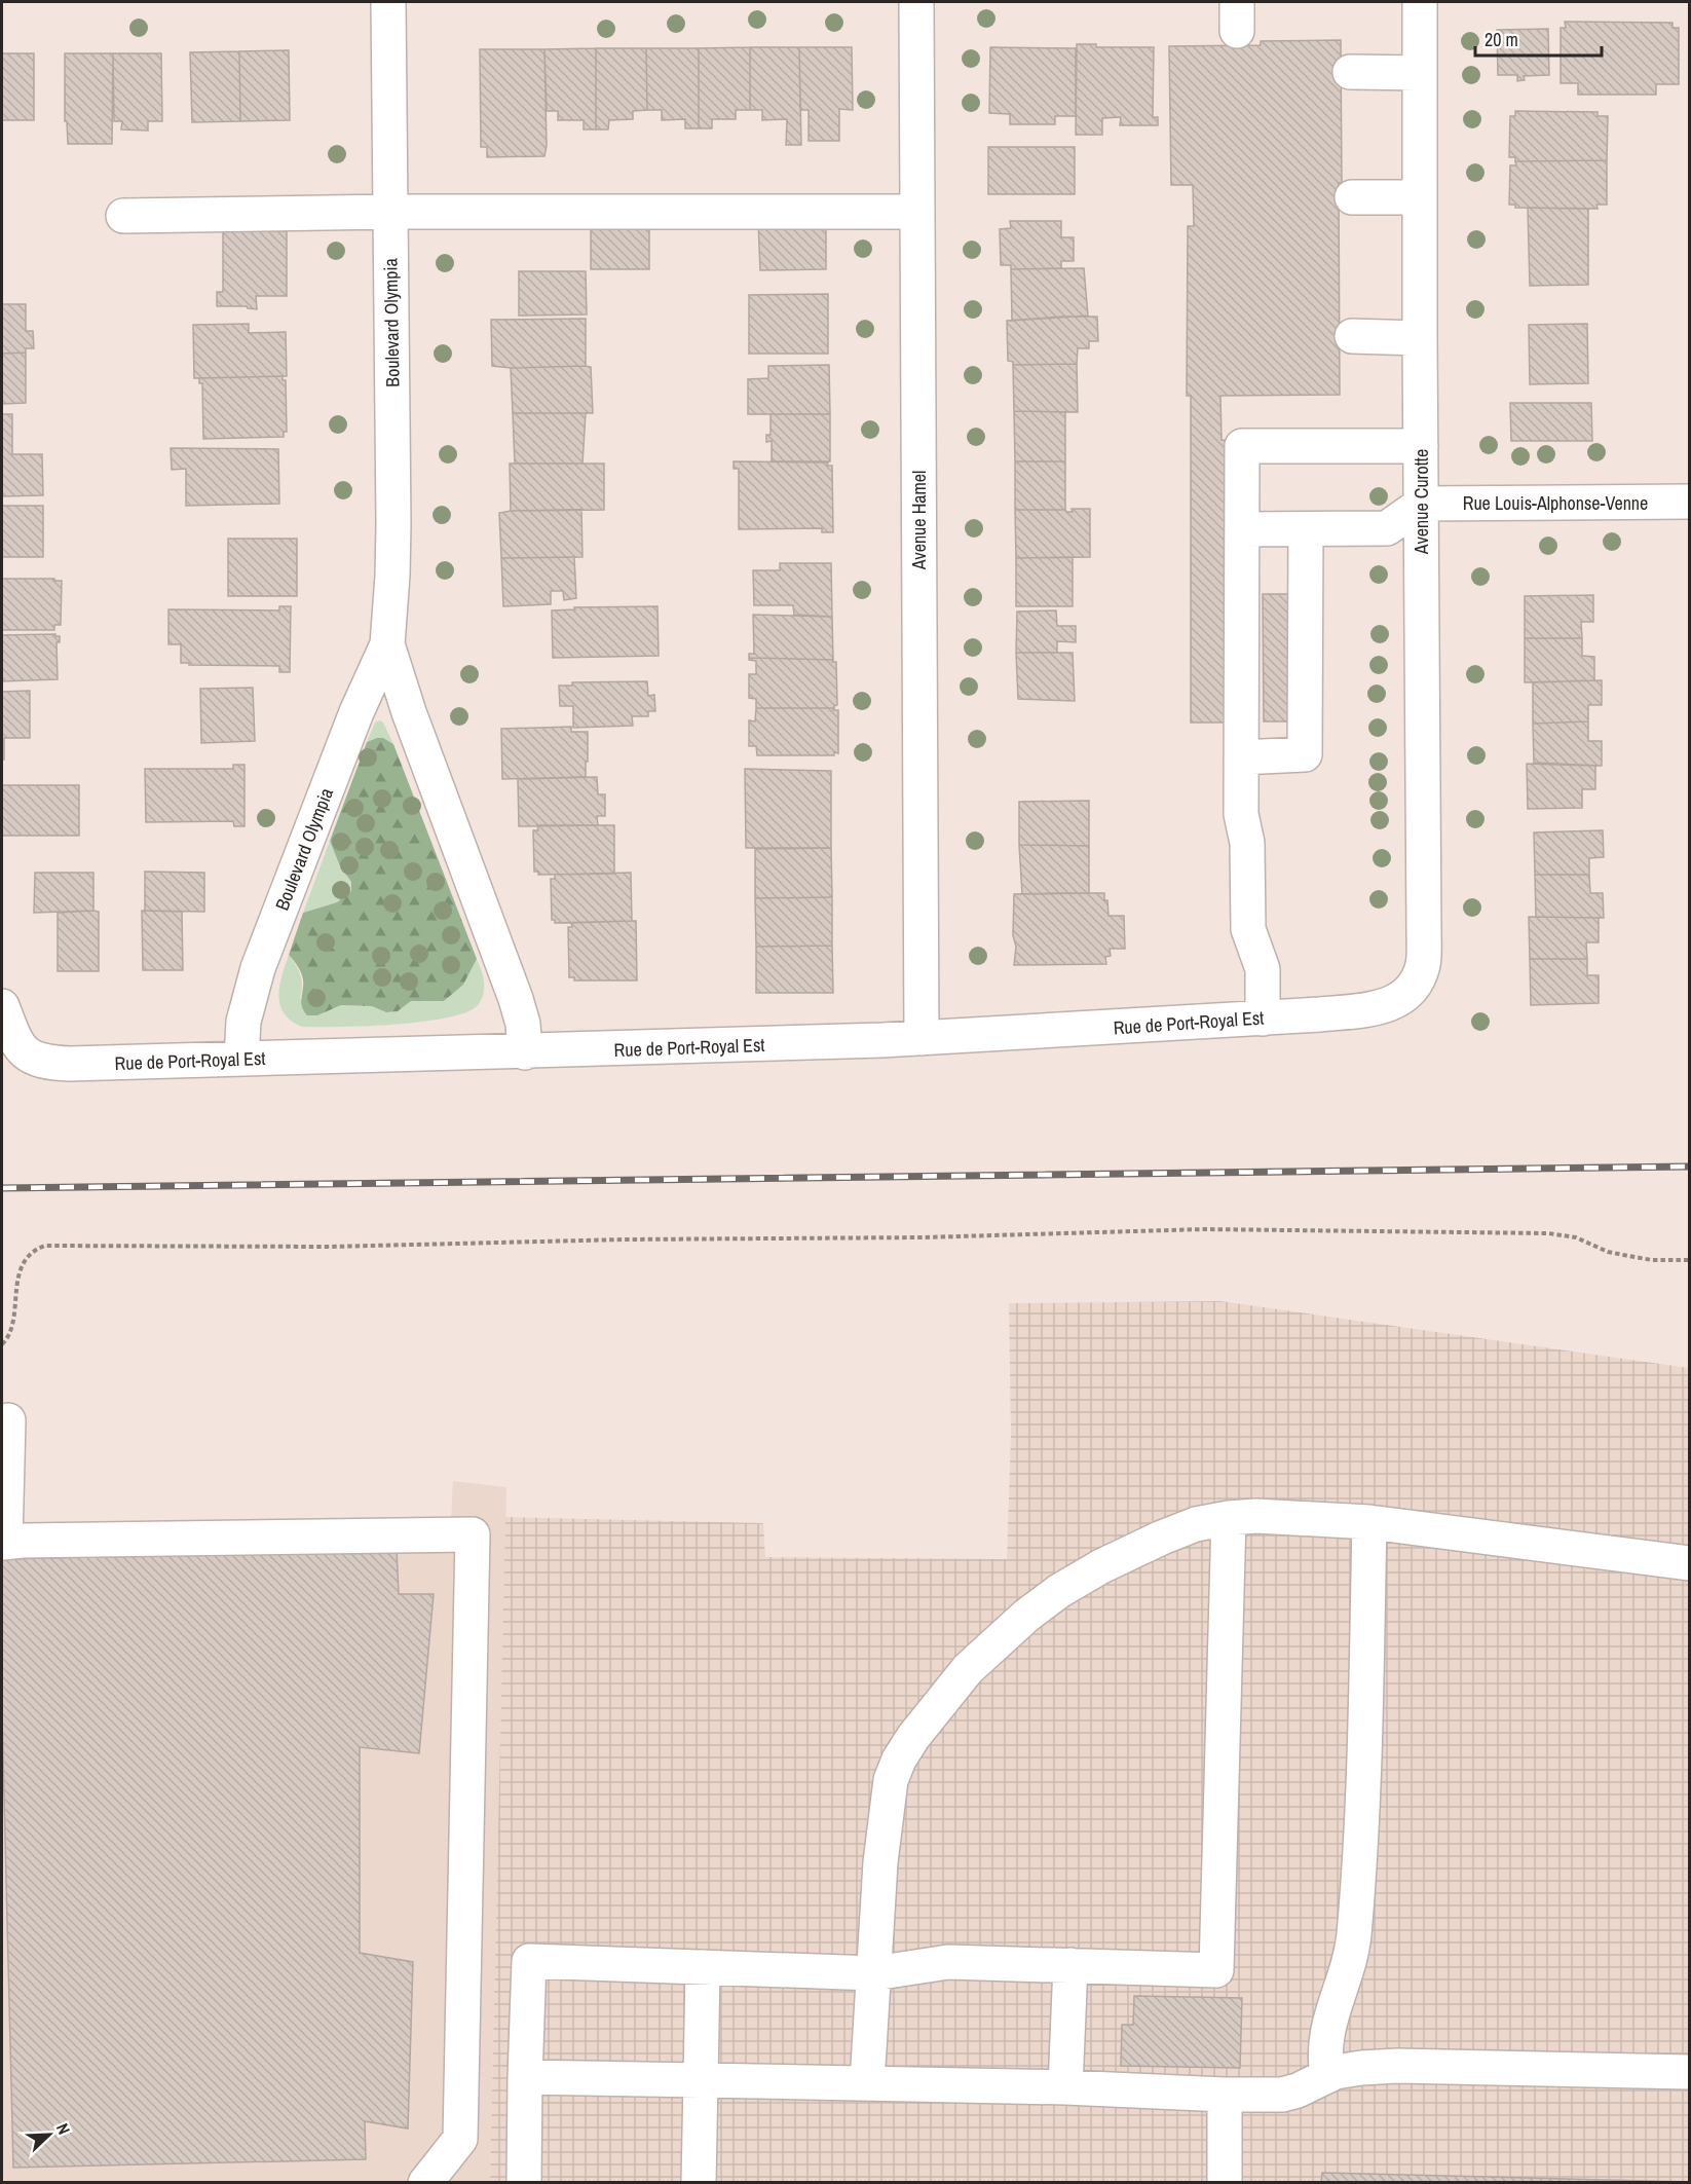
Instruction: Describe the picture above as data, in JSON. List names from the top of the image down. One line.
{"streets":{"street":["Boulevard Olympia","Avenue Curotte","Rue Louis-Alphonse-Venne","Avenue Hamel","Rue de Port-Royal Est"]},"crossings":[["Boulevard Olympia","Rue de Port-Royal Est"],["Avenue Curotte","Rue Louis-Alphonse-Venne"],["Avenue Curotte","Rue de Port-Royal Est"],["Avenue Hamel","Rue de Port-Royal Est"]],"scale_bar":"20 m","north":"top right"}
